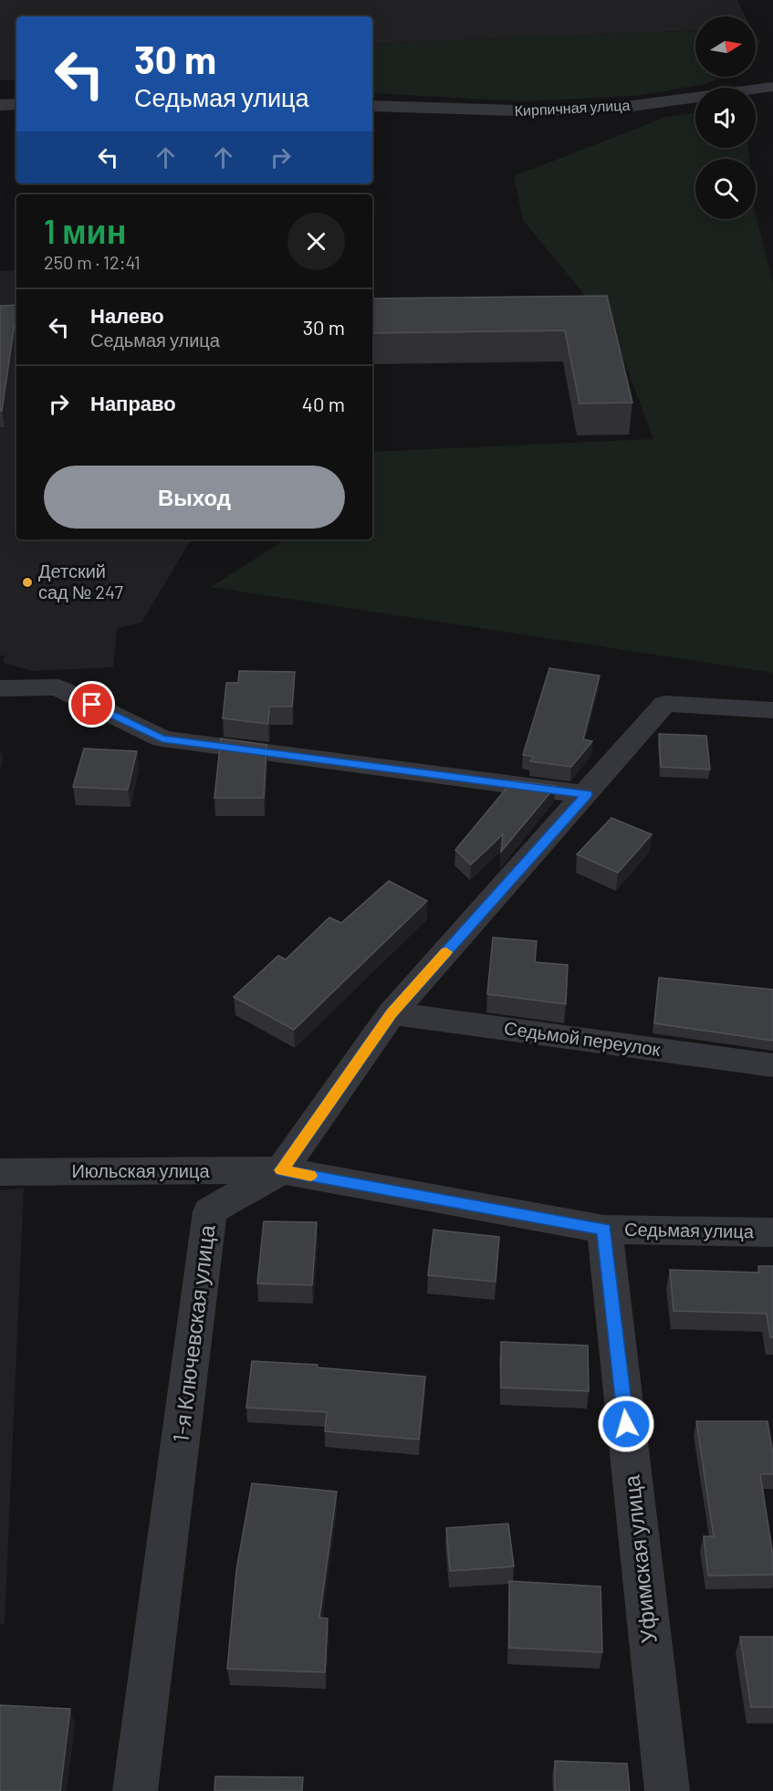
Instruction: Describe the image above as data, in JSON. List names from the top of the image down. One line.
{"streets":{"street":["Кирпичная улица","Седьмой переулок","Июльская улица","Седьмая улица","1-я Ключевская улица","Уфимская улица"]},"crossings":[["Седьмой переулок","1-я Ключевская улица"],["Июльская улица","Седьмая улица"],["Июльская улица","1-я Ключевская улица"],["Седьмая улица","1-я Ключевская улица"],["Седьмая улица","Уфимская улица"]],"places":["Детский сад № 247"],"north":"right","page":{"turn":["30 m","Седьмая улица"],"heading":["1 мин","250 m · 12:41"],"list":[{"name":"Налево","note":"Седьмая улица","value":"30 m"},{"name":"Направо","value":"40 m"}],"buttons":"Выход"}}
